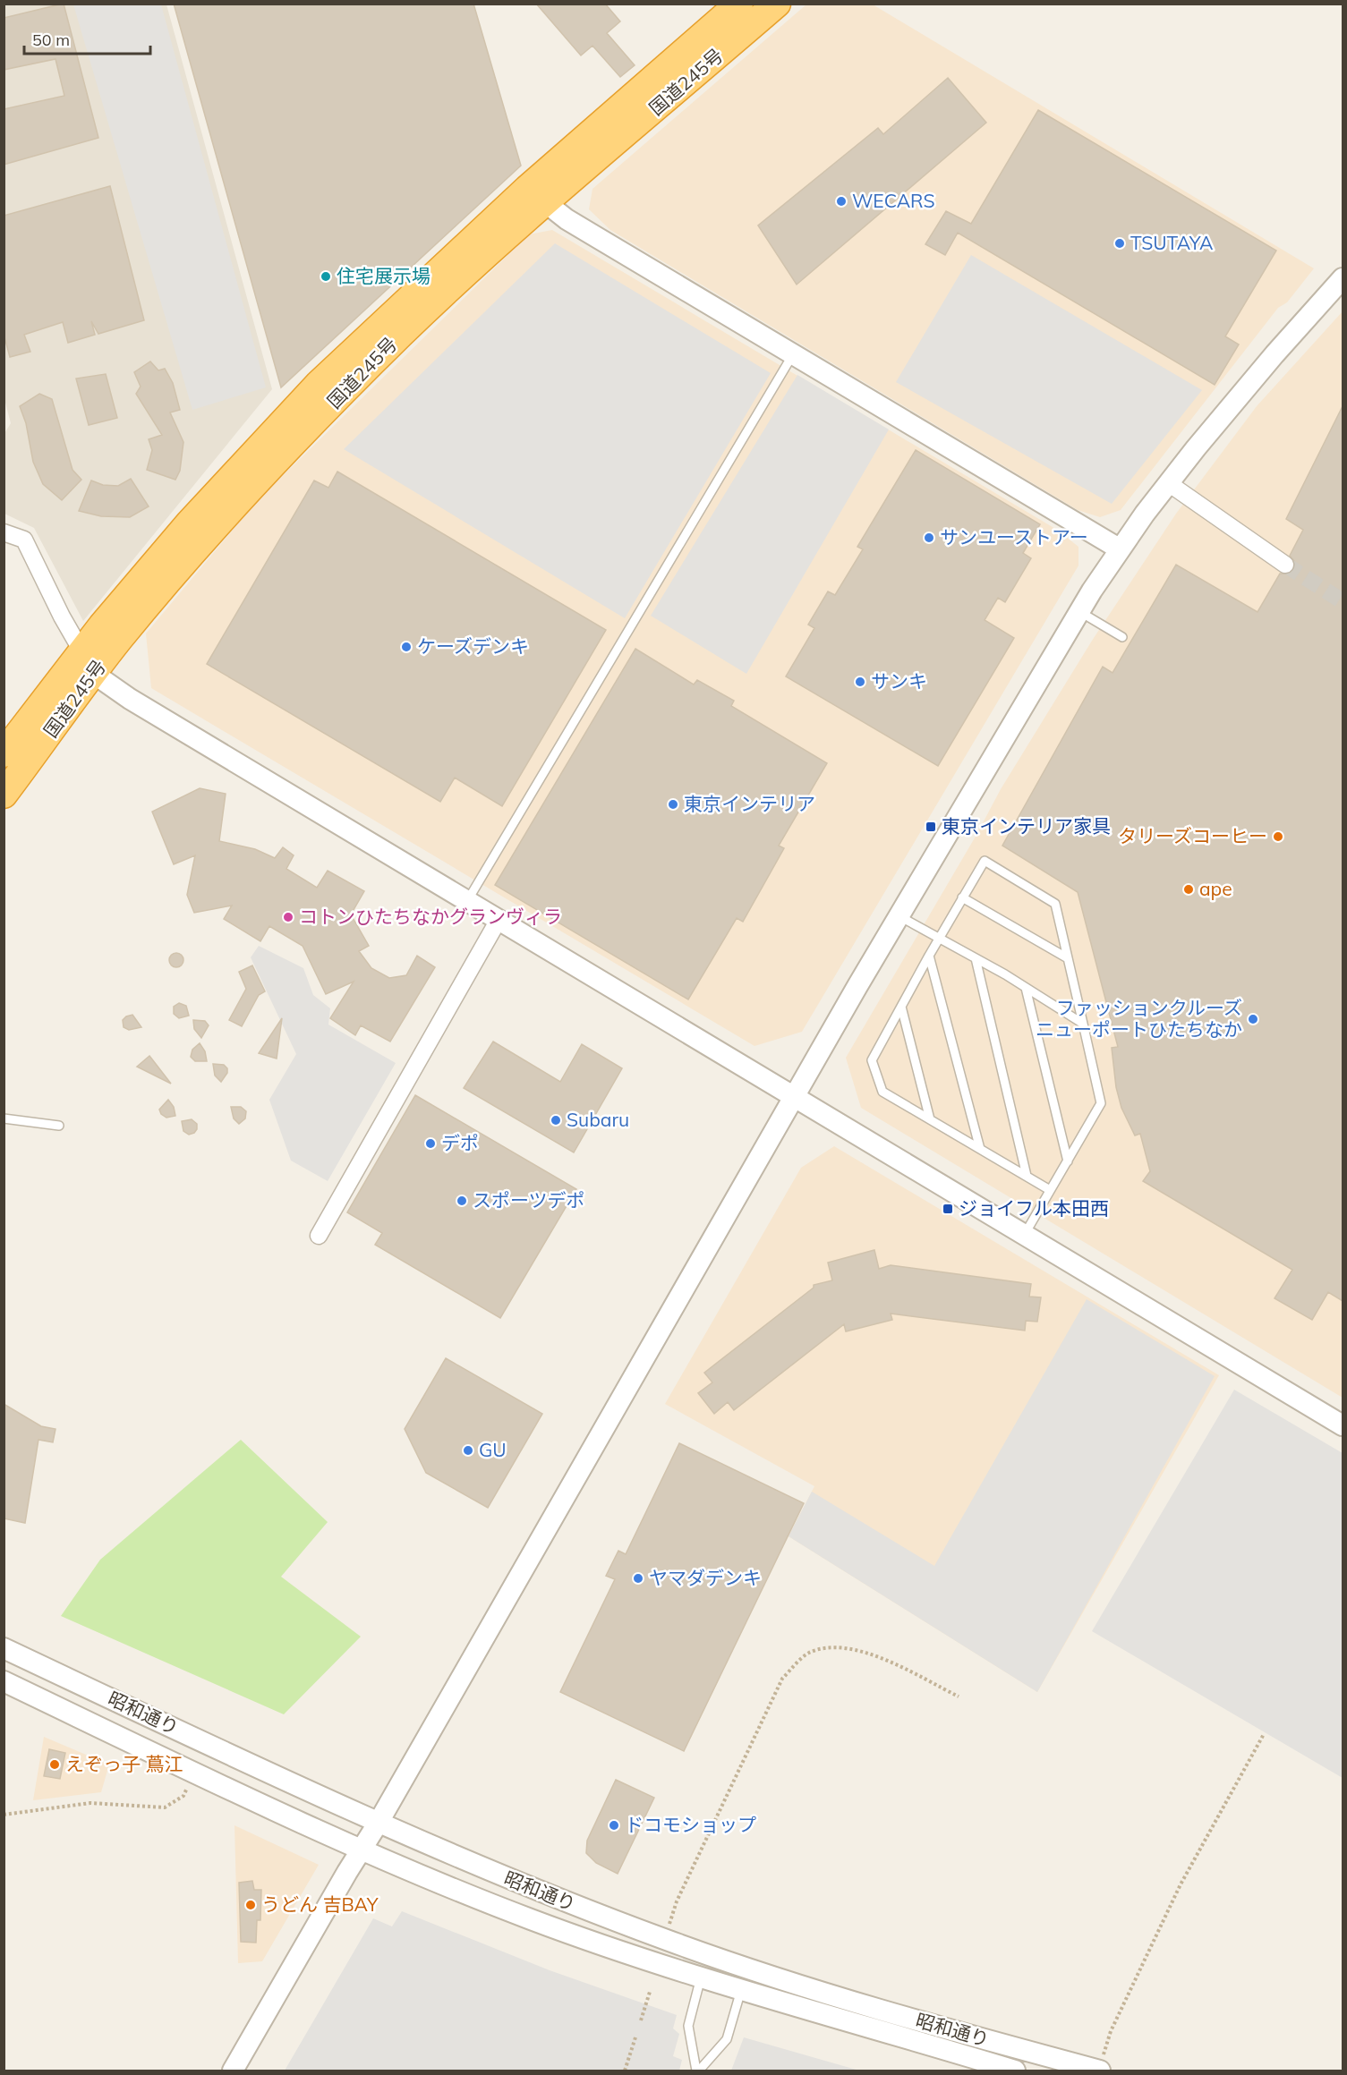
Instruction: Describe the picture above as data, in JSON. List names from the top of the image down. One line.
{"streets":{"highway":["国道245号"],"street":["昭和通り"]},"places":{"other":["WECARS","TSUTAYA","住宅展示場","サンユーストアー","ケーズデンキ","サンキ","東京インテリア","タリーズコーヒー","ape","コトンひたちなかグランヴィラ","ファッションクルーズ ニューポートひたちなか","Subaru","デポ","スポーツデポ","GU","ヤマダデンキ","えぞっ子 蔦江","ドコモショップ","うどん 吉BAY"],"transit":["東京インテリア家具","ジョイフル本田西"]},"scale_bar":"50 m"}
